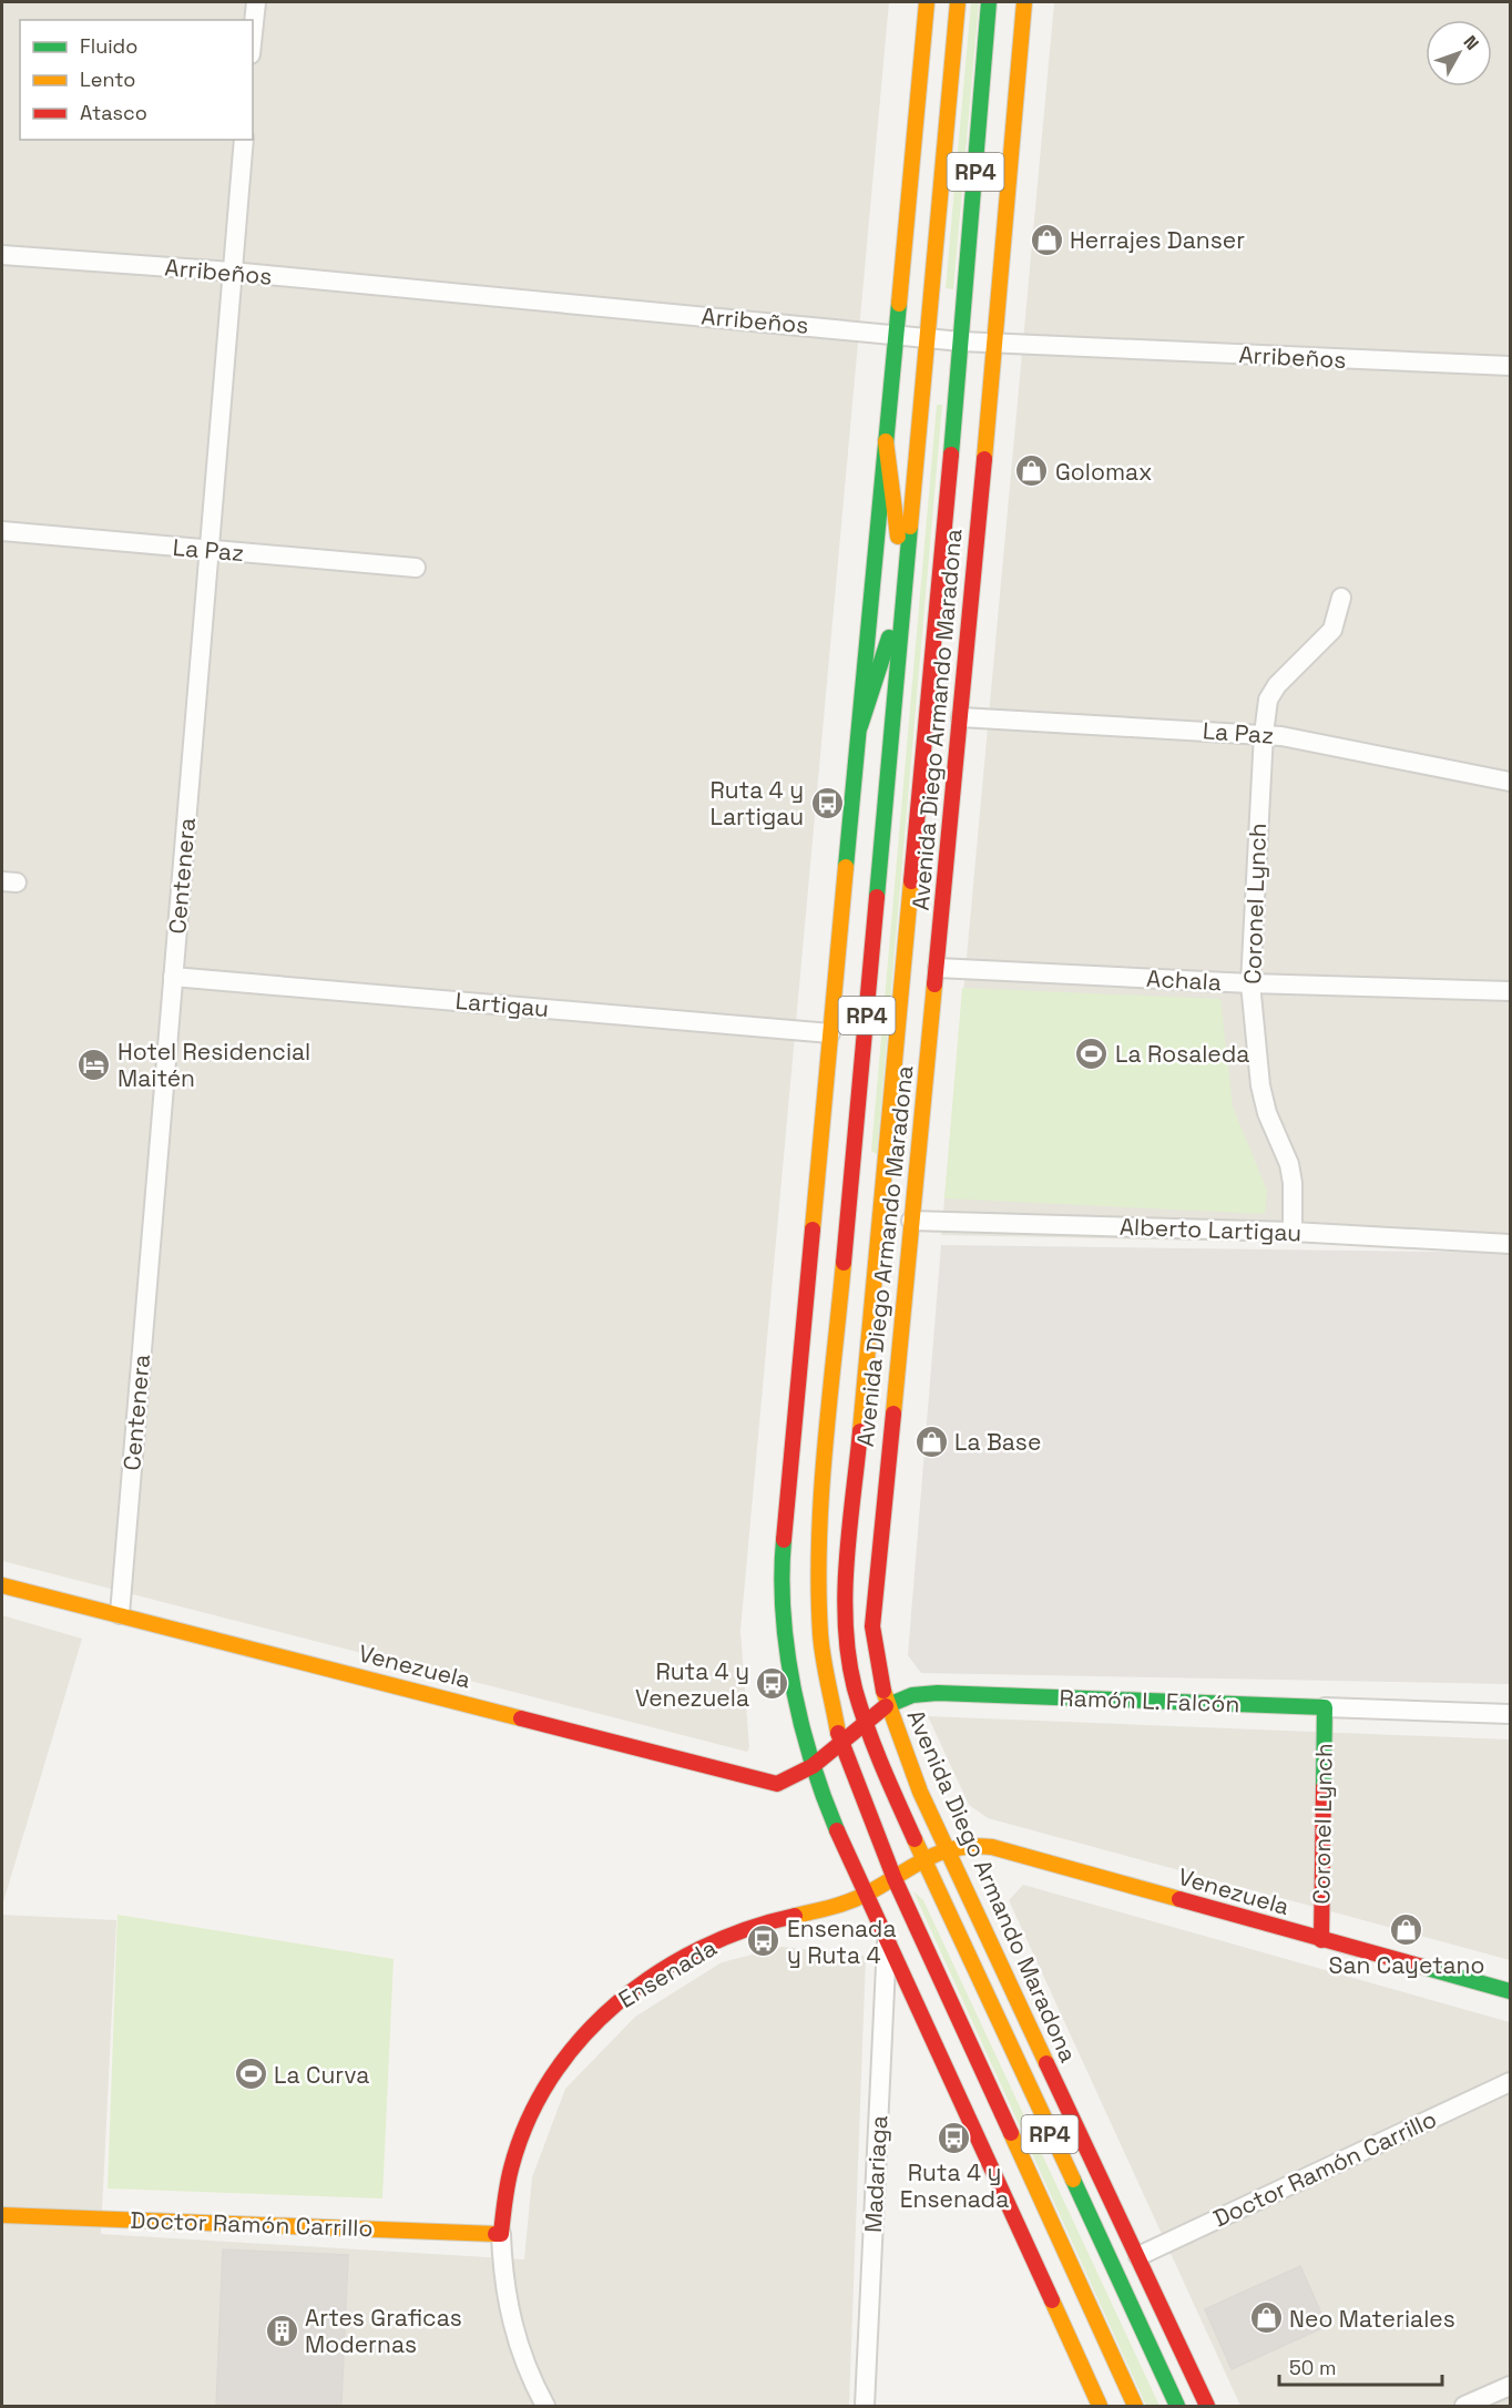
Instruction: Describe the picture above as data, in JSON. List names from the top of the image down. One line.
{"streets":{"street":["RP4","Arribeños","La Paz","Avenida Diego Armando Maradona","Centenera","Coronel Lynch","Achala","Lartigau","Alberto Lartigau","Venezuela","Ramón L. Falcón","Ensenada","Doctor Ramón Carrillo","Madariaga"]},"crossings":[["Arribeños","Avenida Diego Armando Maradona"],["Arribeños","Centenera"],["La Paz","Avenida Diego Armando Maradona"],["La Paz","Centenera"],["La Paz","Coronel Lynch"],["Avenida Diego Armando Maradona","Achala"],["Avenida Diego Armando Maradona","Alberto Lartigau"],["Avenida Diego Armando Maradona","Venezuela"],["Avenida Diego Armando Maradona","Ramón L. Falcón"],["Avenida Diego Armando Maradona","Ensenada"],["Avenida Diego Armando Maradona","Doctor Ramón Carrillo"],["Centenera","Lartigau"],["Centenera","Venezuela"],["Coronel Lynch","Achala"],["Coronel Lynch","Alberto Lartigau"],["Coronel Lynch","Venezuela"],["Coronel Lynch","Ramón L. Falcón"],["Venezuela","Ramón L. Falcón"],["Venezuela","Ensenada"],["Ensenada","Doctor Ramón Carrillo"]],"places":{"shop":["Herrajes Danser","Golomax","La Base","San Cayetano","Neo Materiales"],"bus stop":["Ruta 4 y Lartigau","Ruta 4 y Venezuela","Ensenada y Ruta 4","Ruta 4 y Ensenada"],"sports":["La Rosaleda","La Curva"],"hotel":["Hotel Residencial Maitén"],"building":["Artes Graficas Modernas"]},"legend":["Fluido","Lento","Atasco"],"scale_bar":"50 m","north":"top right"}
